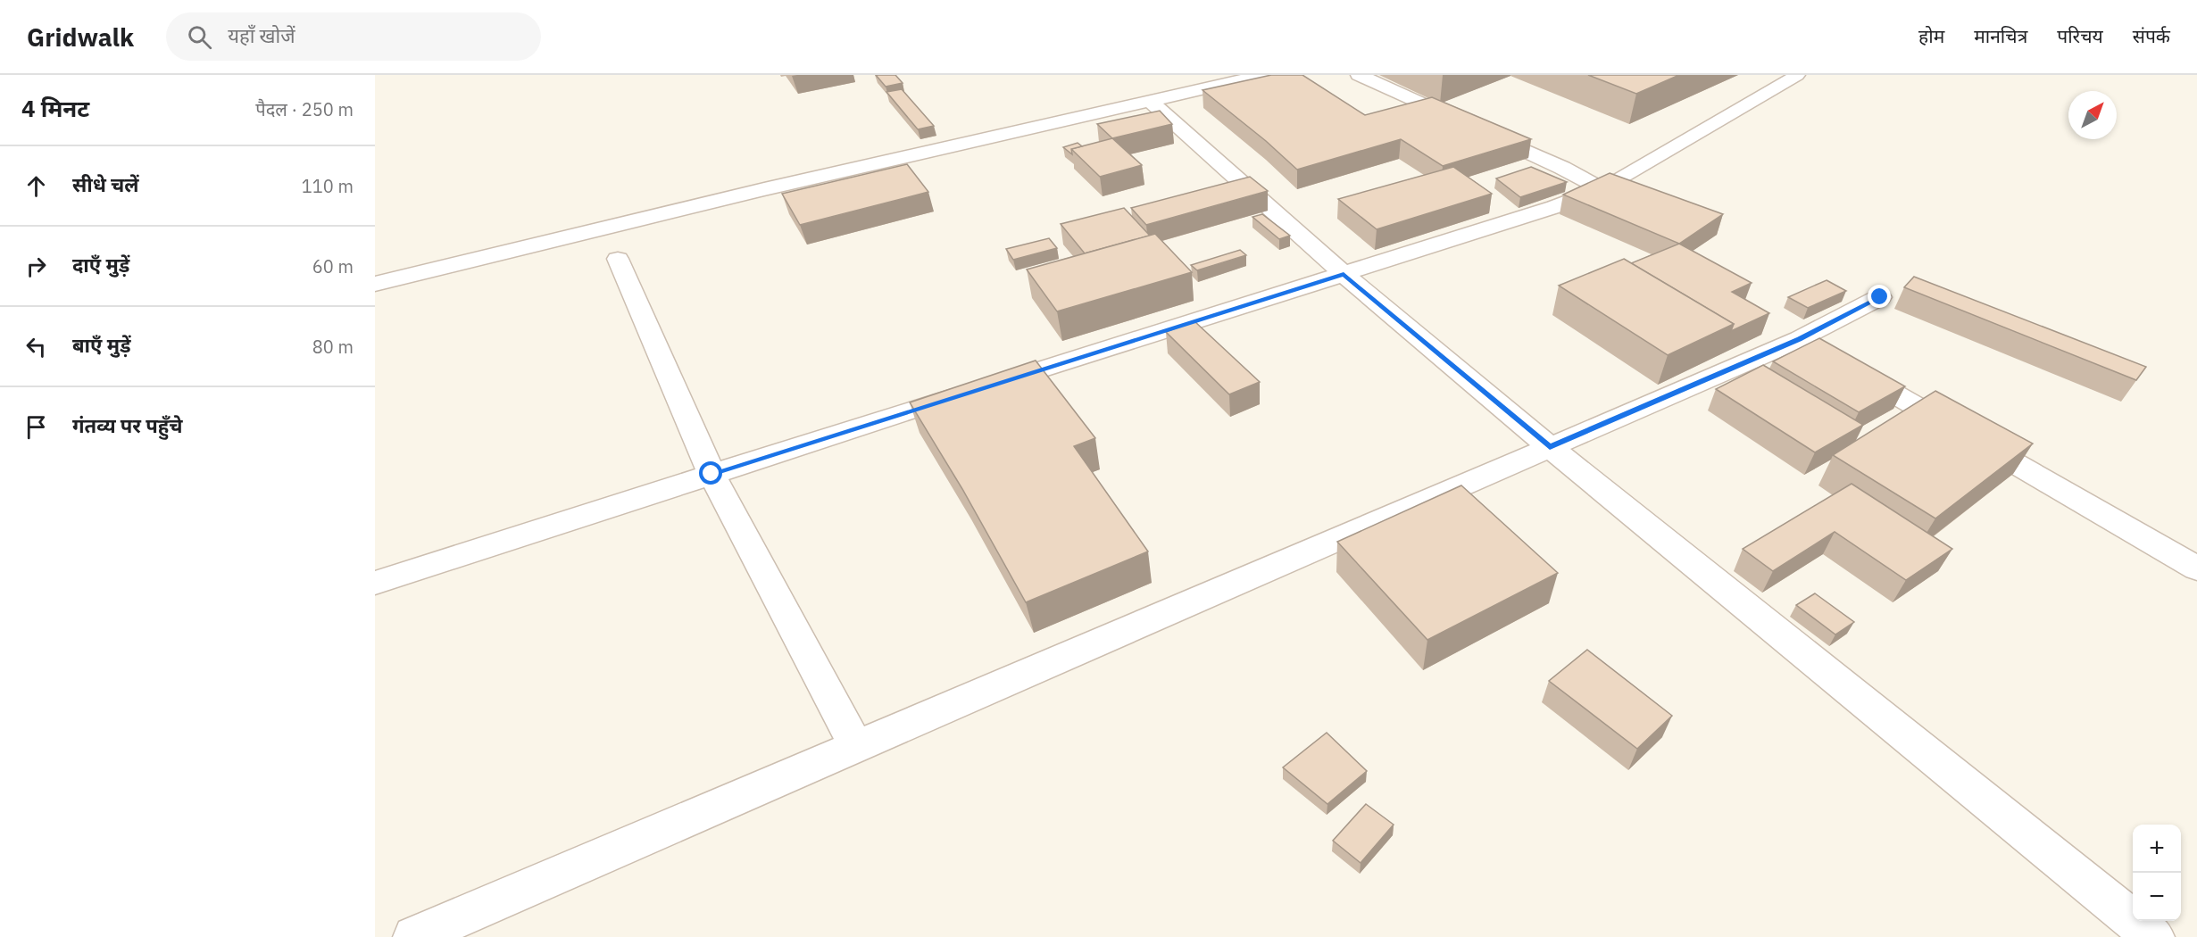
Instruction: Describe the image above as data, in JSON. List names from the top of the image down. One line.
{"north":"top right","page":{"header":"Gridwalk","search":"यहाँ खोजें","nav":["होम","मानचित्र","परिचय","संपर्क"],"heading":["4 मिनट","पैदल · 250 m"],"list":[["सीधे चलें","110 m"],["दाएँ मुड़ें","60 m"],["बाएँ मुड़ें","80 m"],"गंतव्य पर पहुँचे"],"map_buttons":["+","−"]}}
